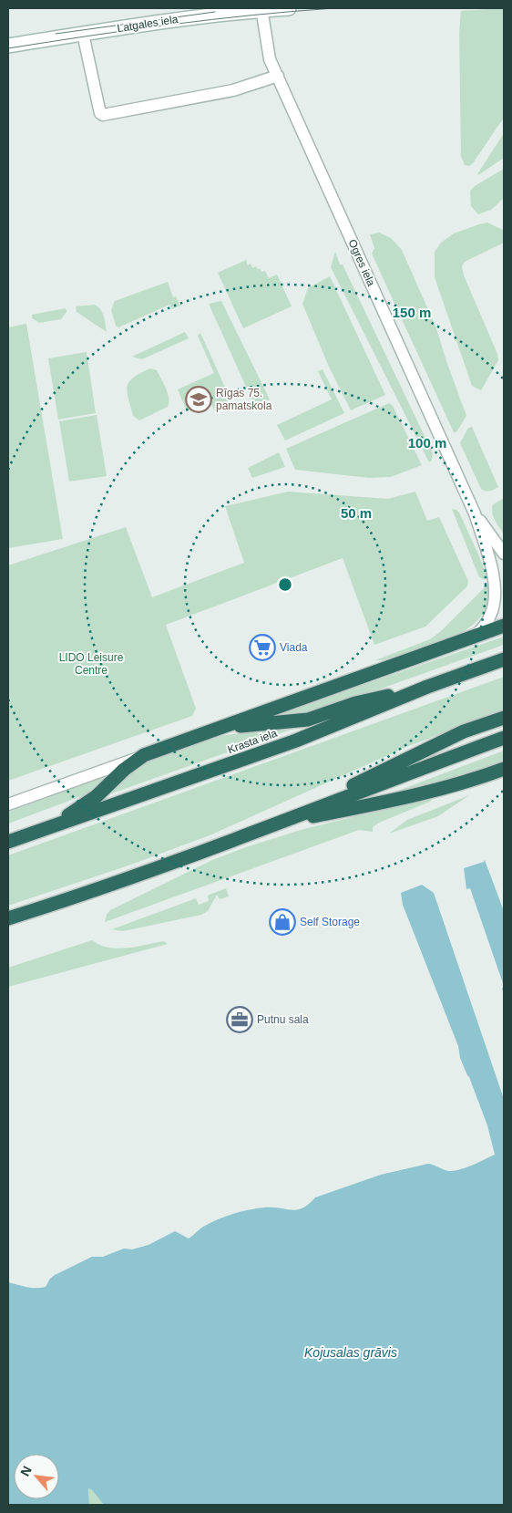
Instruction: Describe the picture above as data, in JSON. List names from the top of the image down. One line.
{"streets":{"highway":["Krasta iela"],"street":["Latgales iela","Ogres iela"]},"crossings":[["Latgales iela","Ogres iela"]],"water":["Kojusalas grāvis"],"parks":["LIDO Leisure Centre"],"places":{"school or university":["Rīgas 75. pamatskola"],"supermarket":["Viada"],"shop":["Self Storage"],"office":["Putnu sala"]},"north":"top left","rings":["150 m","100 m","50 m"]}
